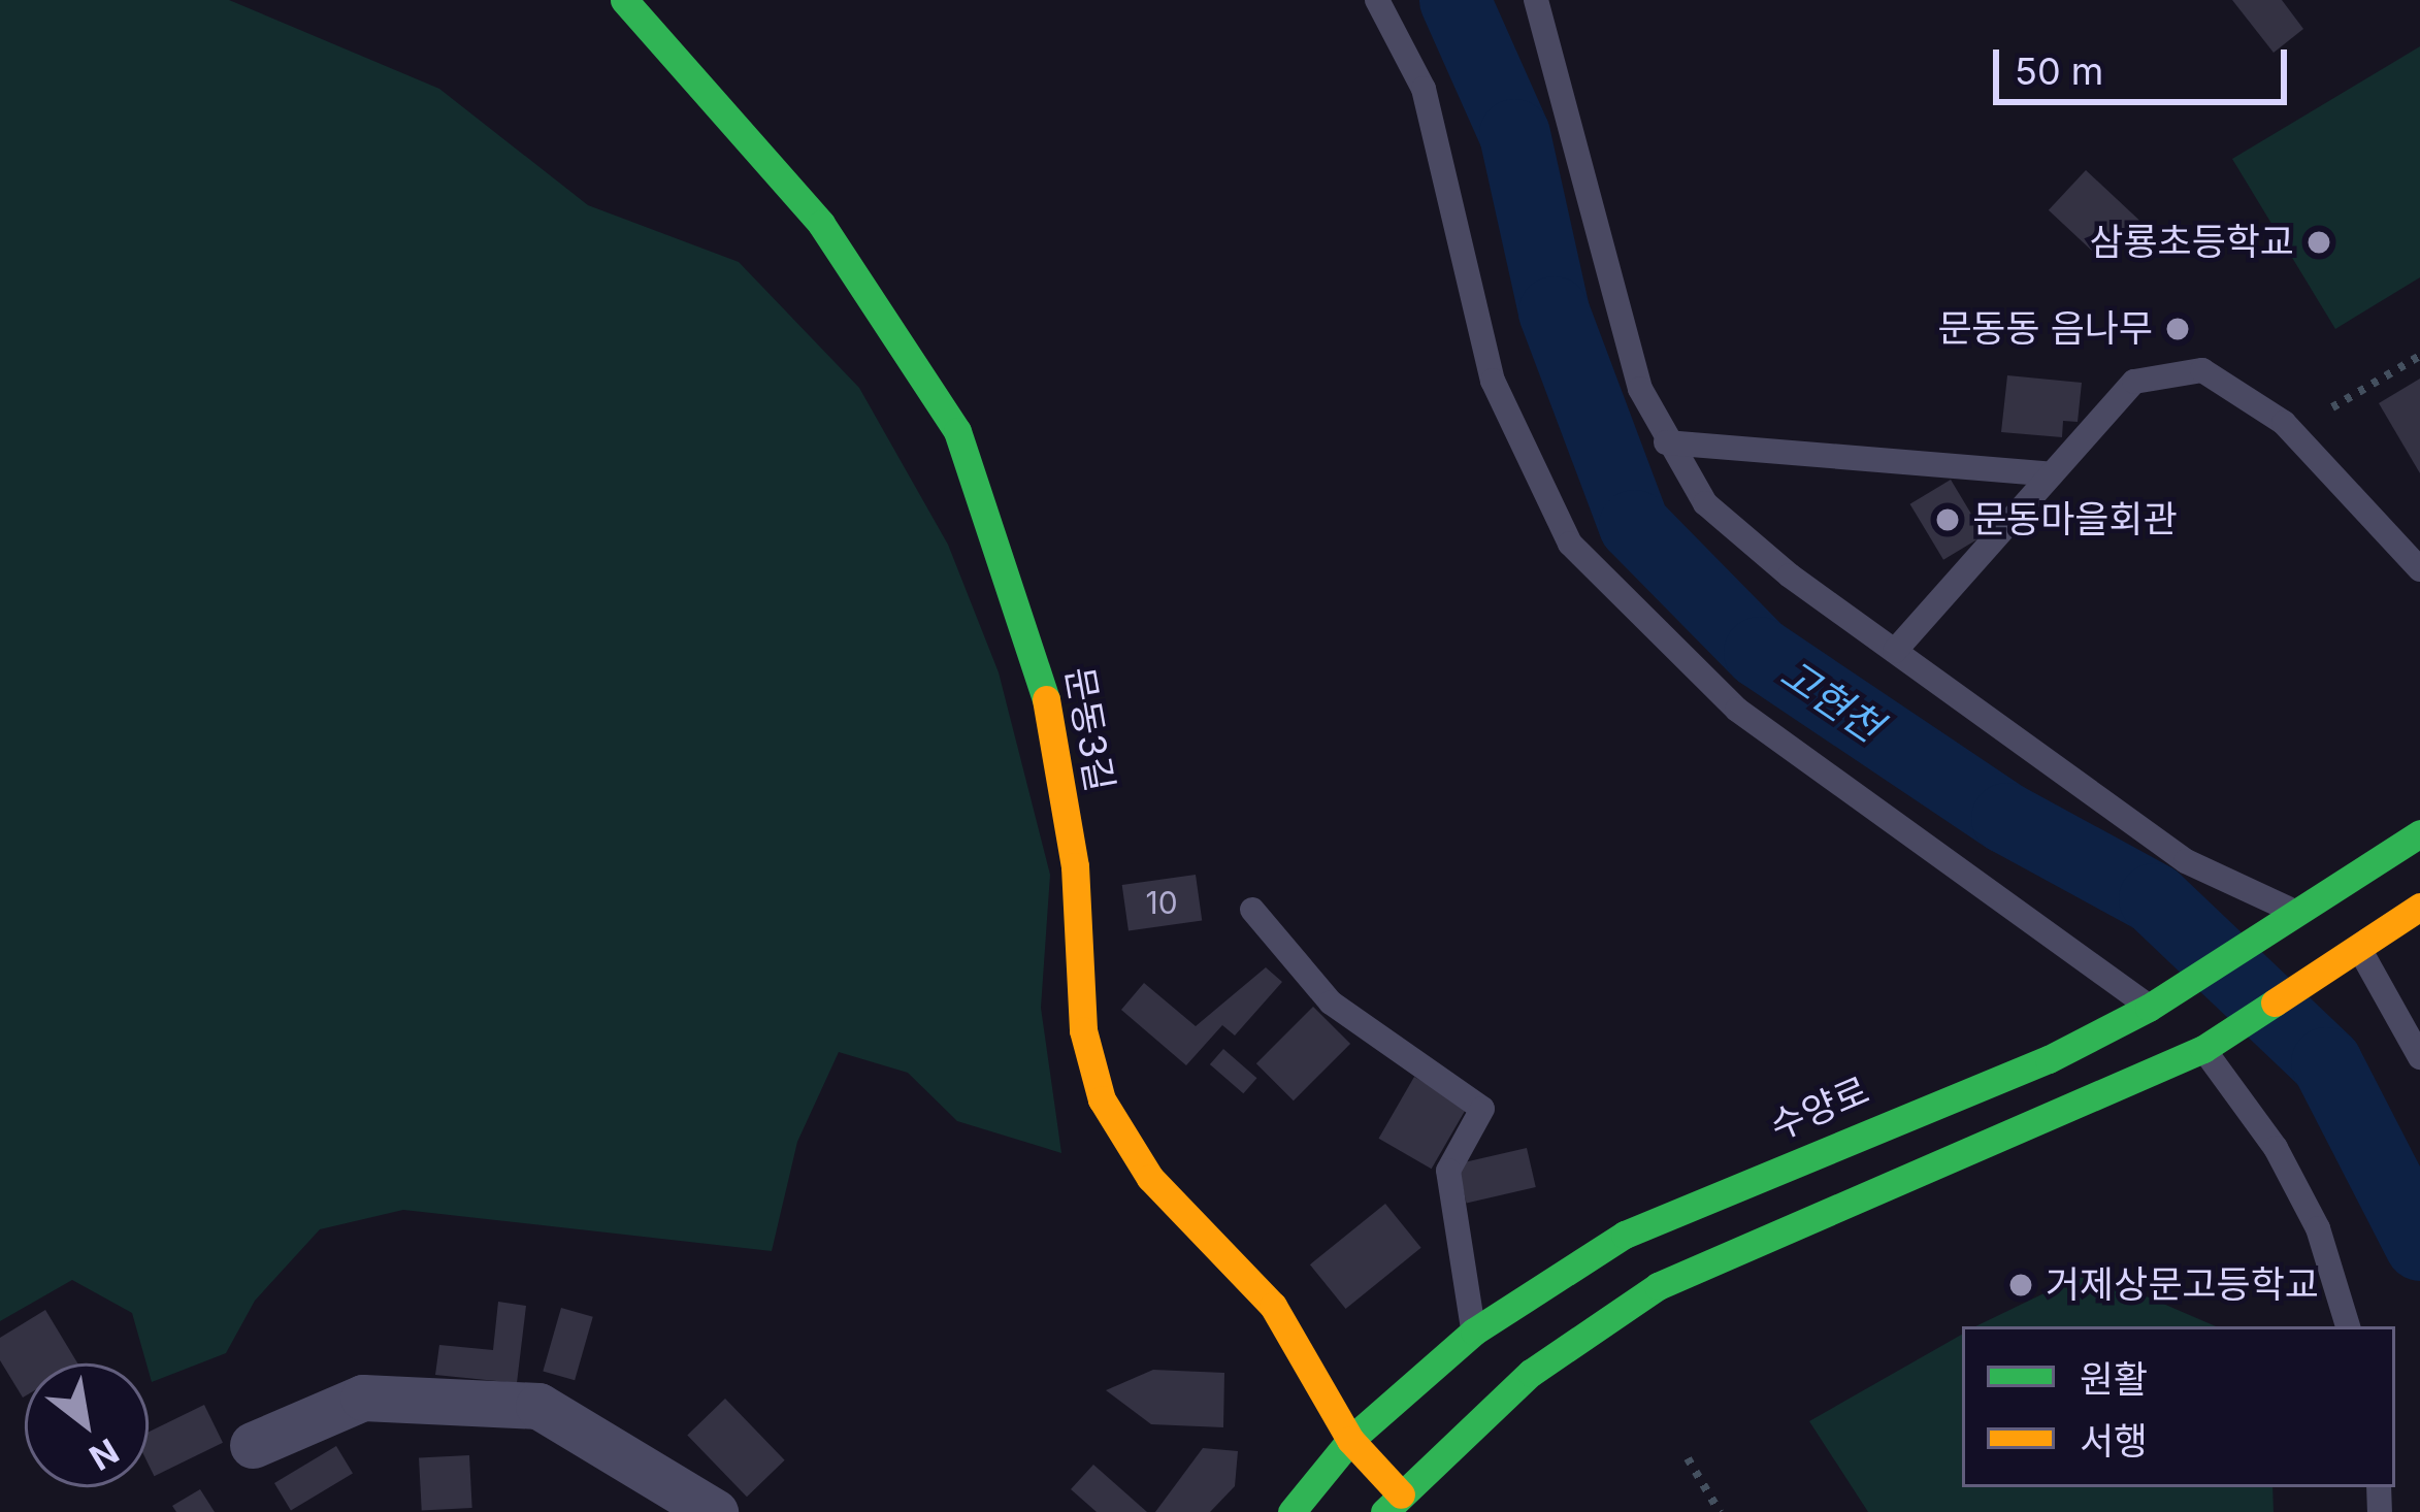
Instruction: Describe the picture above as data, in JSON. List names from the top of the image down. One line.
{"streets":{"street":["문동3길","수양로"]},"crossings":[["문동3길","수양로"]],"water":["고현천"],"places":["삼룡초등학교","문동동 음나무","문동마을회관","거제상문고등학교"],"house_numbers":["10"],"legend":["원활","서행"],"scale_bar":"50 m","north":"bottom right"}
